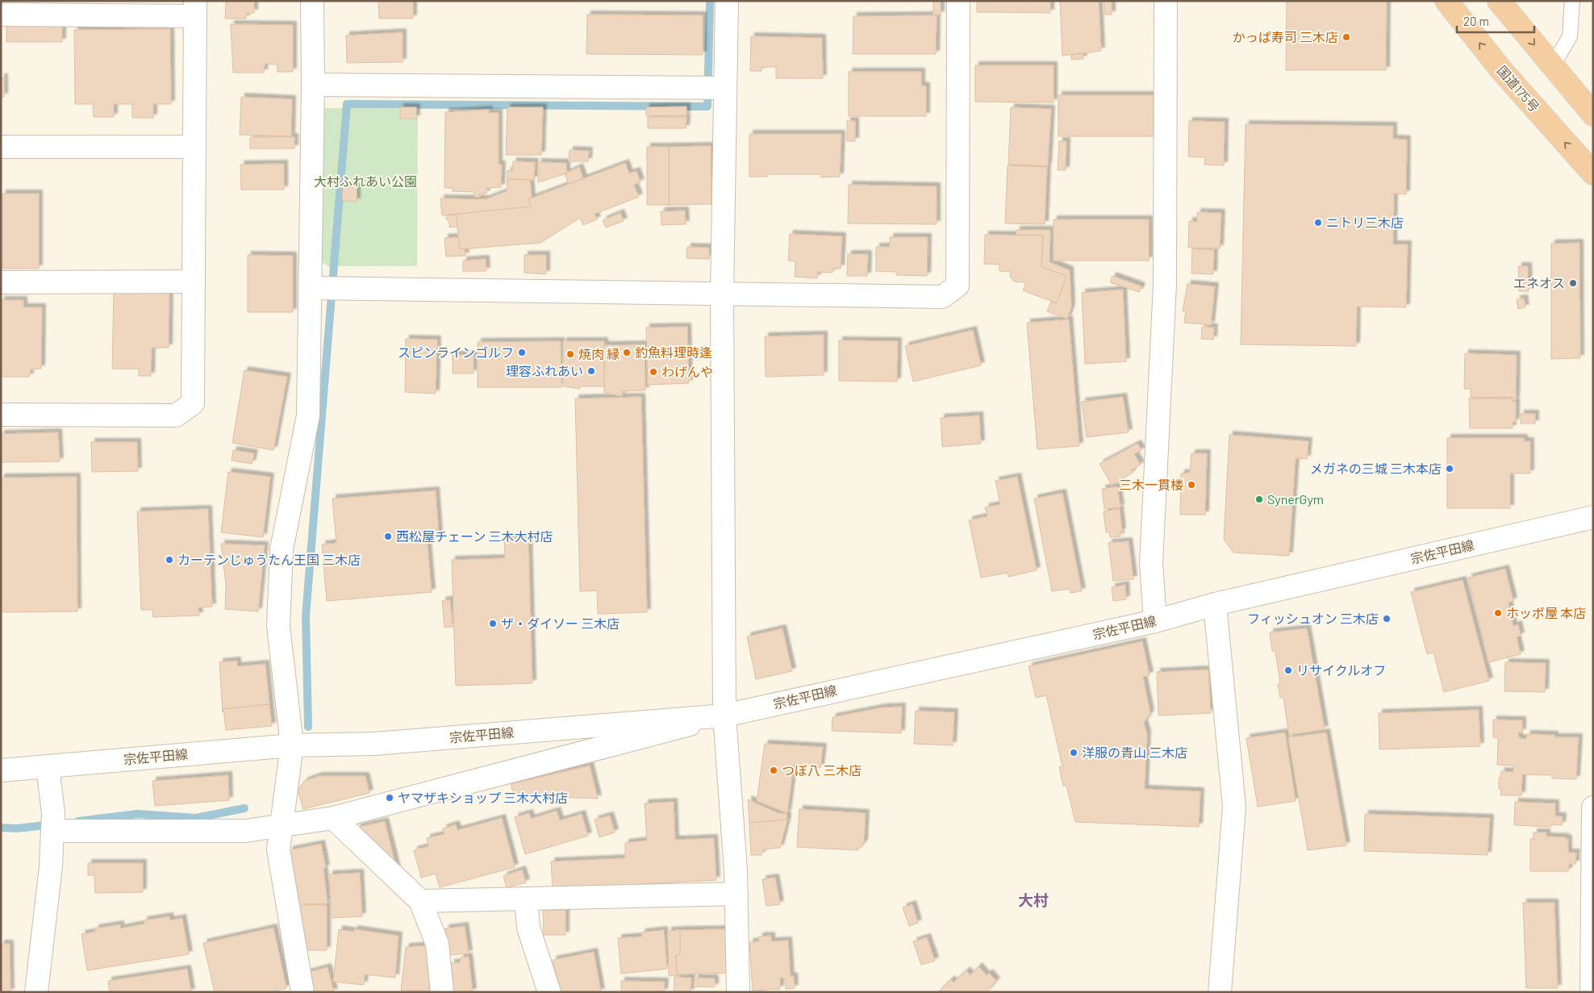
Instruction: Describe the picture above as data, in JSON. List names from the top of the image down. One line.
{"streets":{"highway":["国道175号"],"street":["宗佐平田線"]},"districts":["大村"],"parks":["大村ふれあい公園"],"places":["かっぱ寿司 三木店","ニトリ三木店","エネオス","スピンラインゴルフ","釣魚料理時逢","焼肉 縁","理容ふれあい","わげんや","メガネの三城 三木本店","三木一貫楼","SynerGym","西松屋チェーン 三木大村店","カーテンじゅうたん王国 三木店","ホッポ屋 本店","フィッシュオン 三木店","ザ・ダイソー 三木店","リサイクルオフ","洋服の青山 三木店","つぼ八 三木店","ヤマザキショップ 三木大村店"],"scale_bar":"20 m"}
